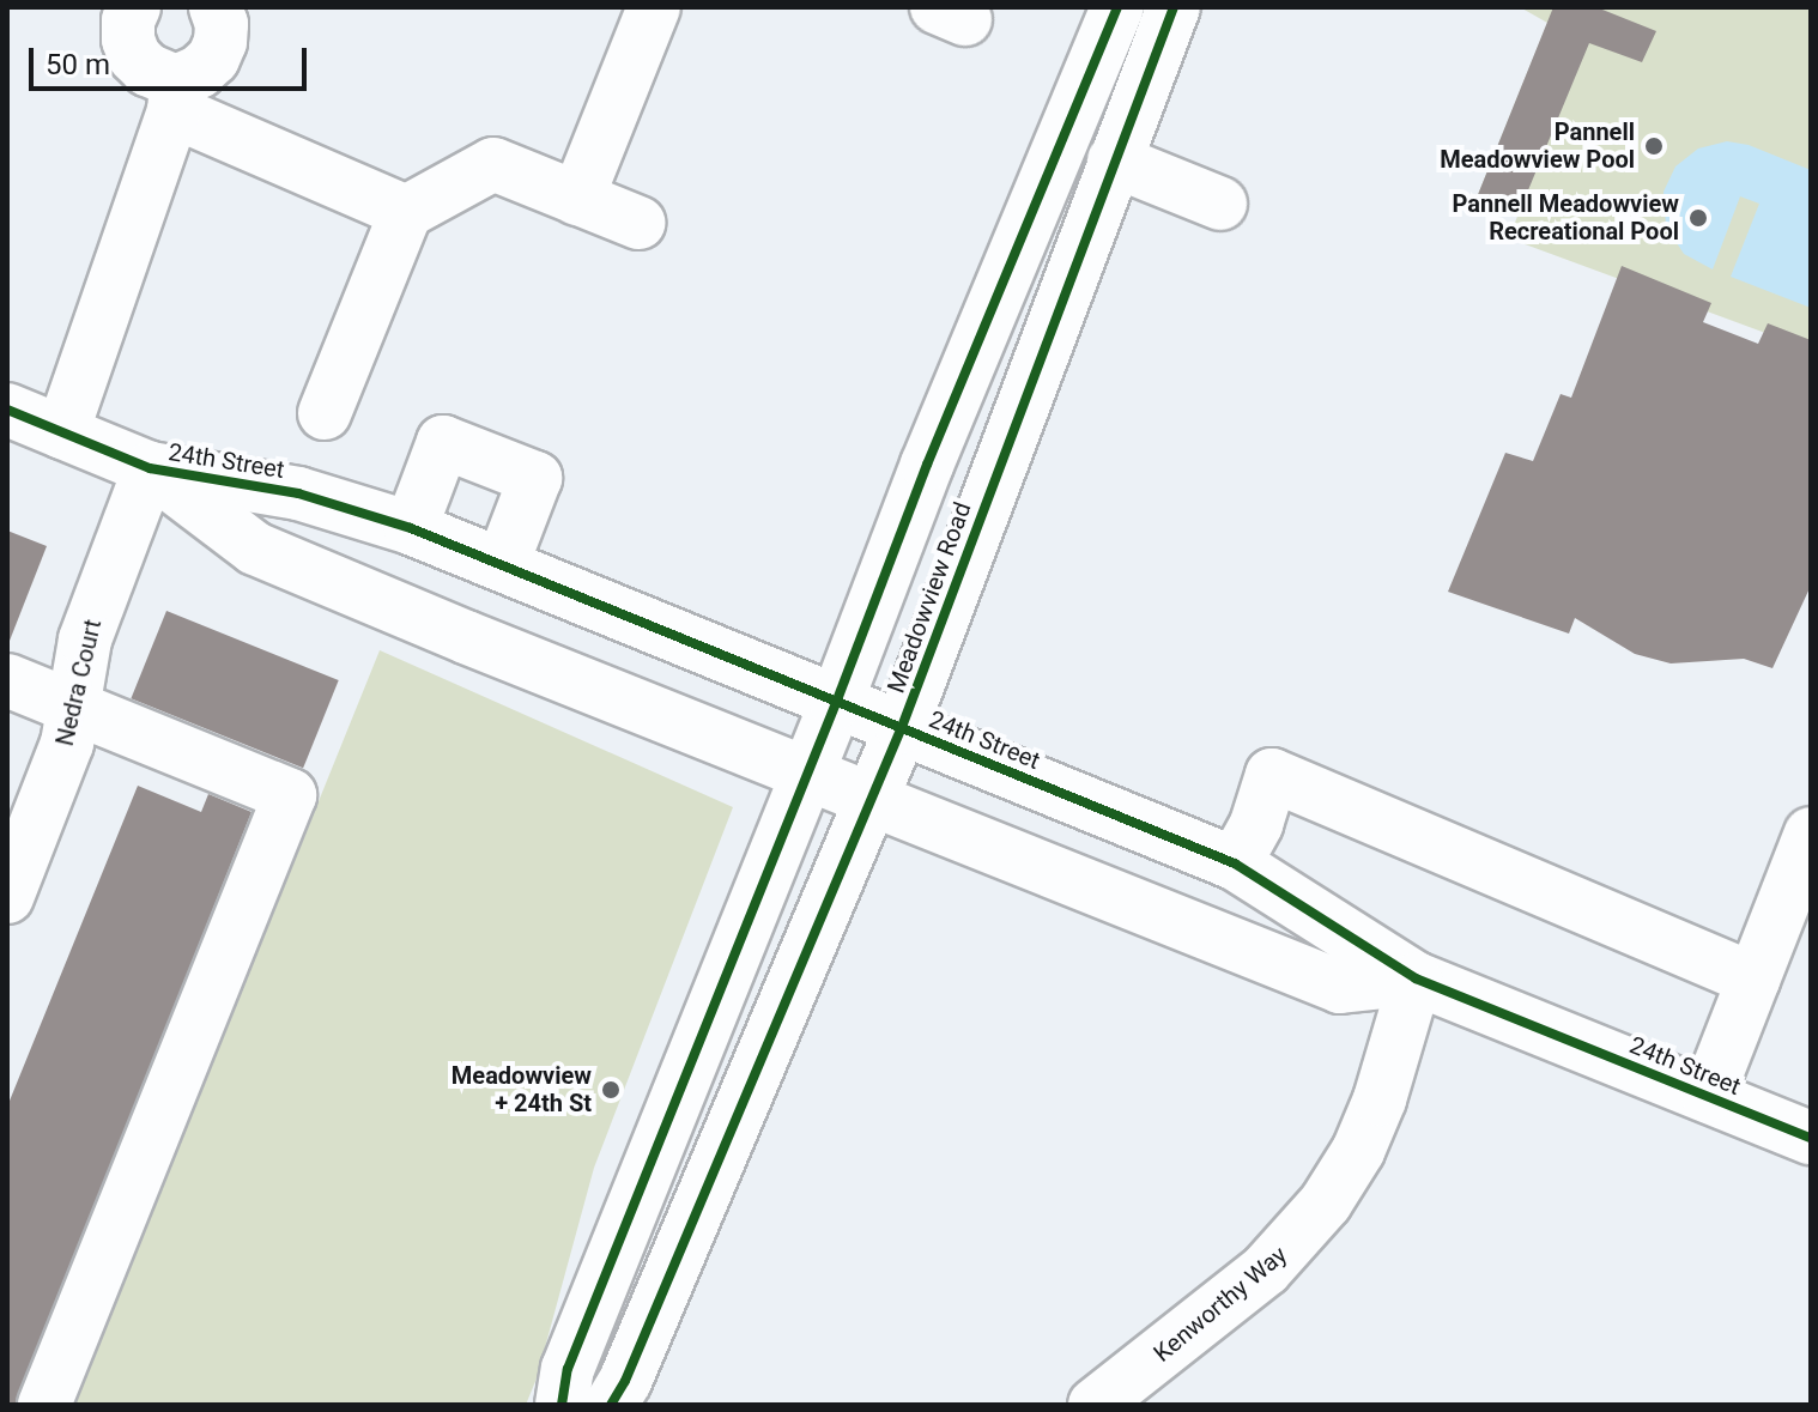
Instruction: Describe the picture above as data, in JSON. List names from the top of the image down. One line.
{"streets":{"street":["24th Street","Meadowview Road","Nedra Court","Kenworthy Way"]},"crossings":[["24th Street","Meadowview Road"],["24th Street","Nedra Court"],["24th Street","Kenworthy Way"]],"places":["Pannell Meadowview Pool","Pannell Meadowview Recreational Pool","Meadowview + 24th St"],"scale_bar":"50 m"}
